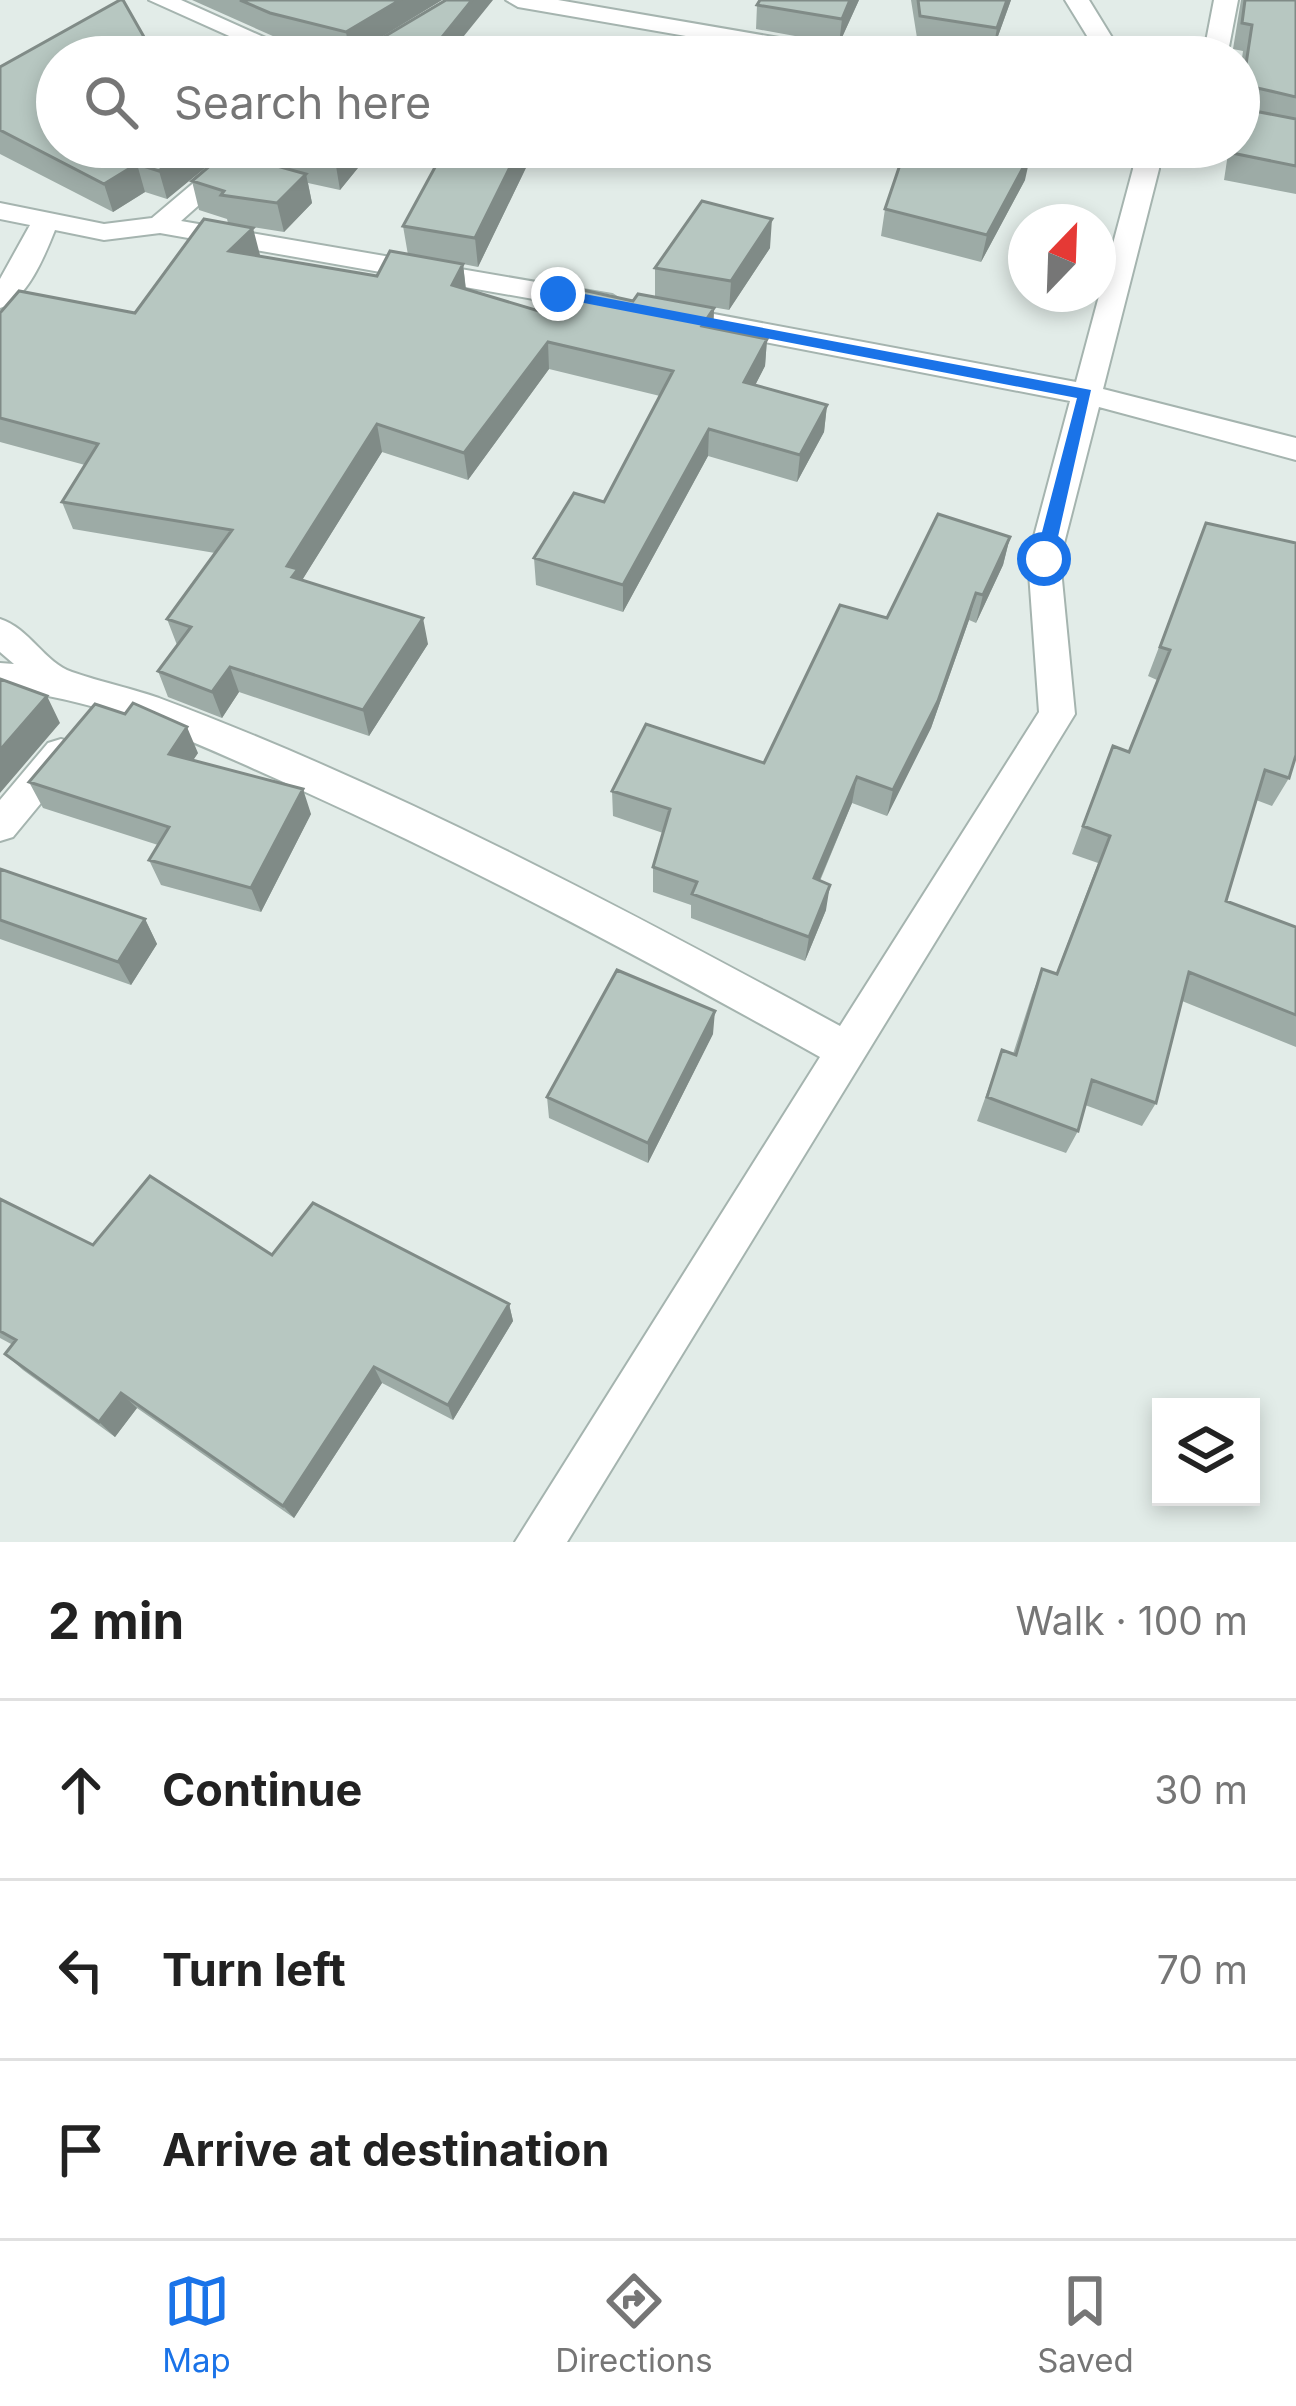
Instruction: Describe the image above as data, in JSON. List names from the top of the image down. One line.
{"north":"top right","page":{"search":"Search here","heading":["2 min","Walk · 100 m"],"list":[["Continue","30 m"],["Turn left","70 m"],"Arrive at destination"],"nav":["Map","Directions","Saved"]}}
